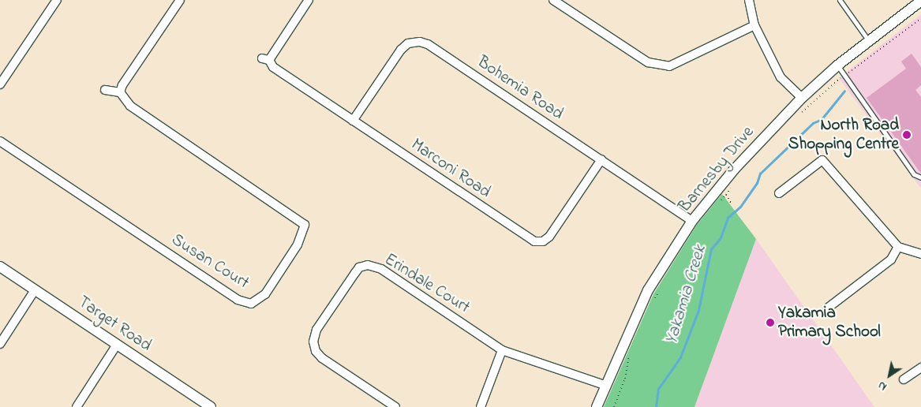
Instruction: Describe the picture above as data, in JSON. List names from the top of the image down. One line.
{"streets":{"street":["Bohemia Road","Marconi Road","Barnesby Drive","Susan Court","Erindale Court","Target Road"]},"crossings":[["Bohemia Road","Marconi Road"],["Bohemia Road","Barnesby Drive"],["Barnesby Drive","Erindale Court"]],"water":["Yakamia Creek"],"places":["North Road Shopping Centre","Yakamia Primary School"],"north":"bottom left"}
